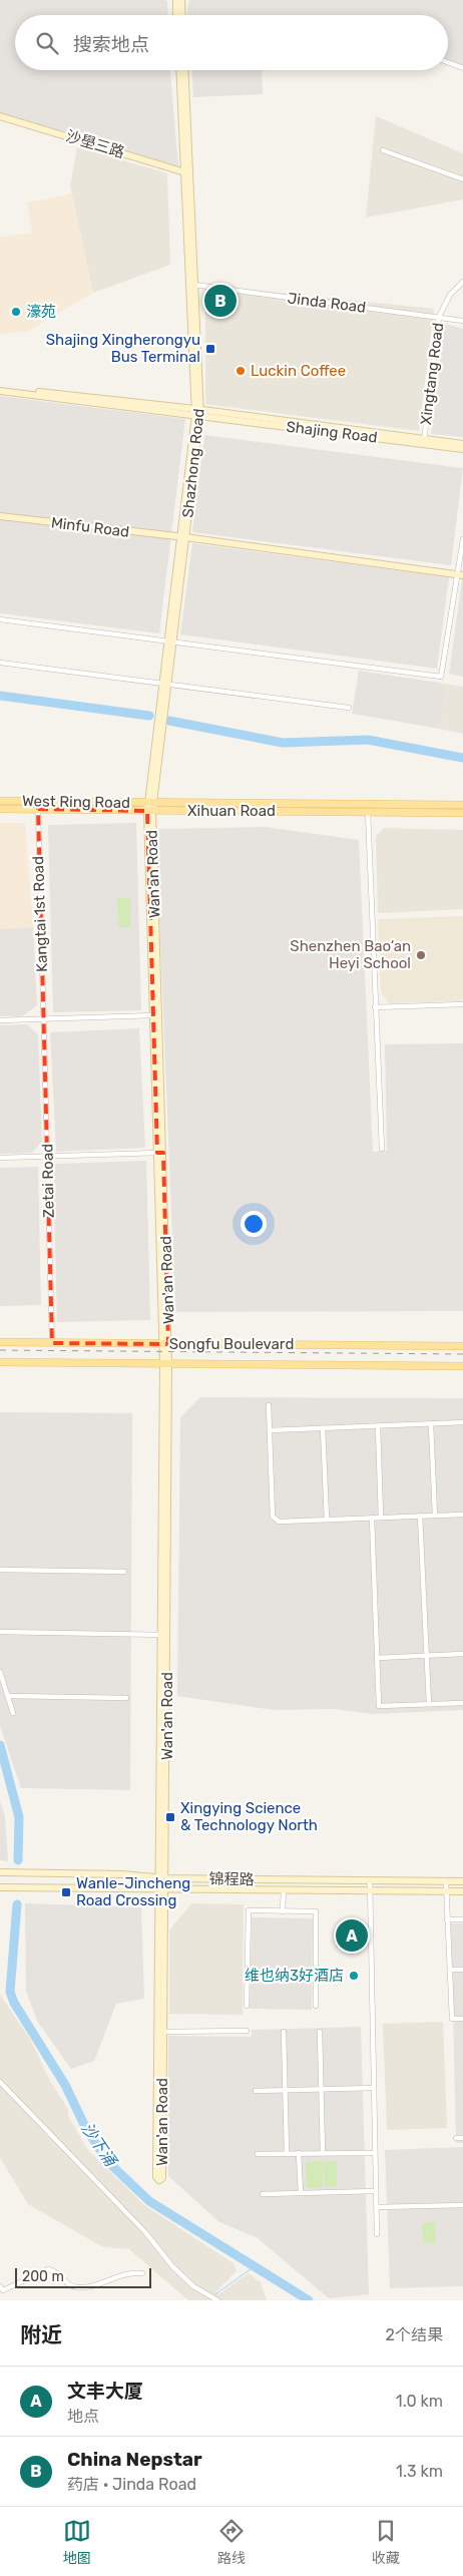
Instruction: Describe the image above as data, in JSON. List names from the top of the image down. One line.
{"streets":{"main road":["West Ring Road","Xihuan Road","Songfu Boulevard"],"street":["沙壆三路","Jinda Road","Xingtang Road","Shajing Road","Shazhong Road","Minfu Road","Wan'an Road","Kangtai 1st Road","Zetai Road","锦程路"]},"crossings":[["沙壆三路","Shazhong Road"],["Jinda Road","Xingtang Road"],["Jinda Road","Shazhong Road"],["Xingtang Road","Shajing Road"],["Shajing Road","Shazhong Road"],["Shazhong Road","Minfu Road"],["Shazhong Road","West Ring Road"],["Shazhong Road","Xihuan Road"],["Shazhong Road","Wan'an Road"],["West Ring Road","Xihuan Road"],["West Ring Road","Wan'an Road"],["Xihuan Road","Wan'an Road"],["Xihuan Road","Kangtai 1st Road"],["Wan'an Road","Songfu Boulevard"],["Wan'an Road","锦程路"],["Kangtai 1st Road","Zetai Road"],["Zetai Road","Songfu Boulevard"]],"water":["沙下涌"],"places":{"other":["濠苑","Luckin Coffee","Shenzhen Bao‘an Heyi School","维也纳3好酒店"],"transit":["Shajing Xingherongyu Bus Terminal","Xingying Science & Technology North","Wanle-Jincheng Road Crossing"]},"scale_bar":"200 m","page":{"search":"搜索地点","pins":["B","A"],"scale":"200 m","heading":["附近","2个结果"],"list":[{"mark":"A","name":"文丰大厦","note":"地点","value":"1.0 km"},{"mark":"B","name":"China Nepstar","note":"药店 · Jinda Road","value":"1.3 km"}],"nav":["地图","路线","收藏"]}}
